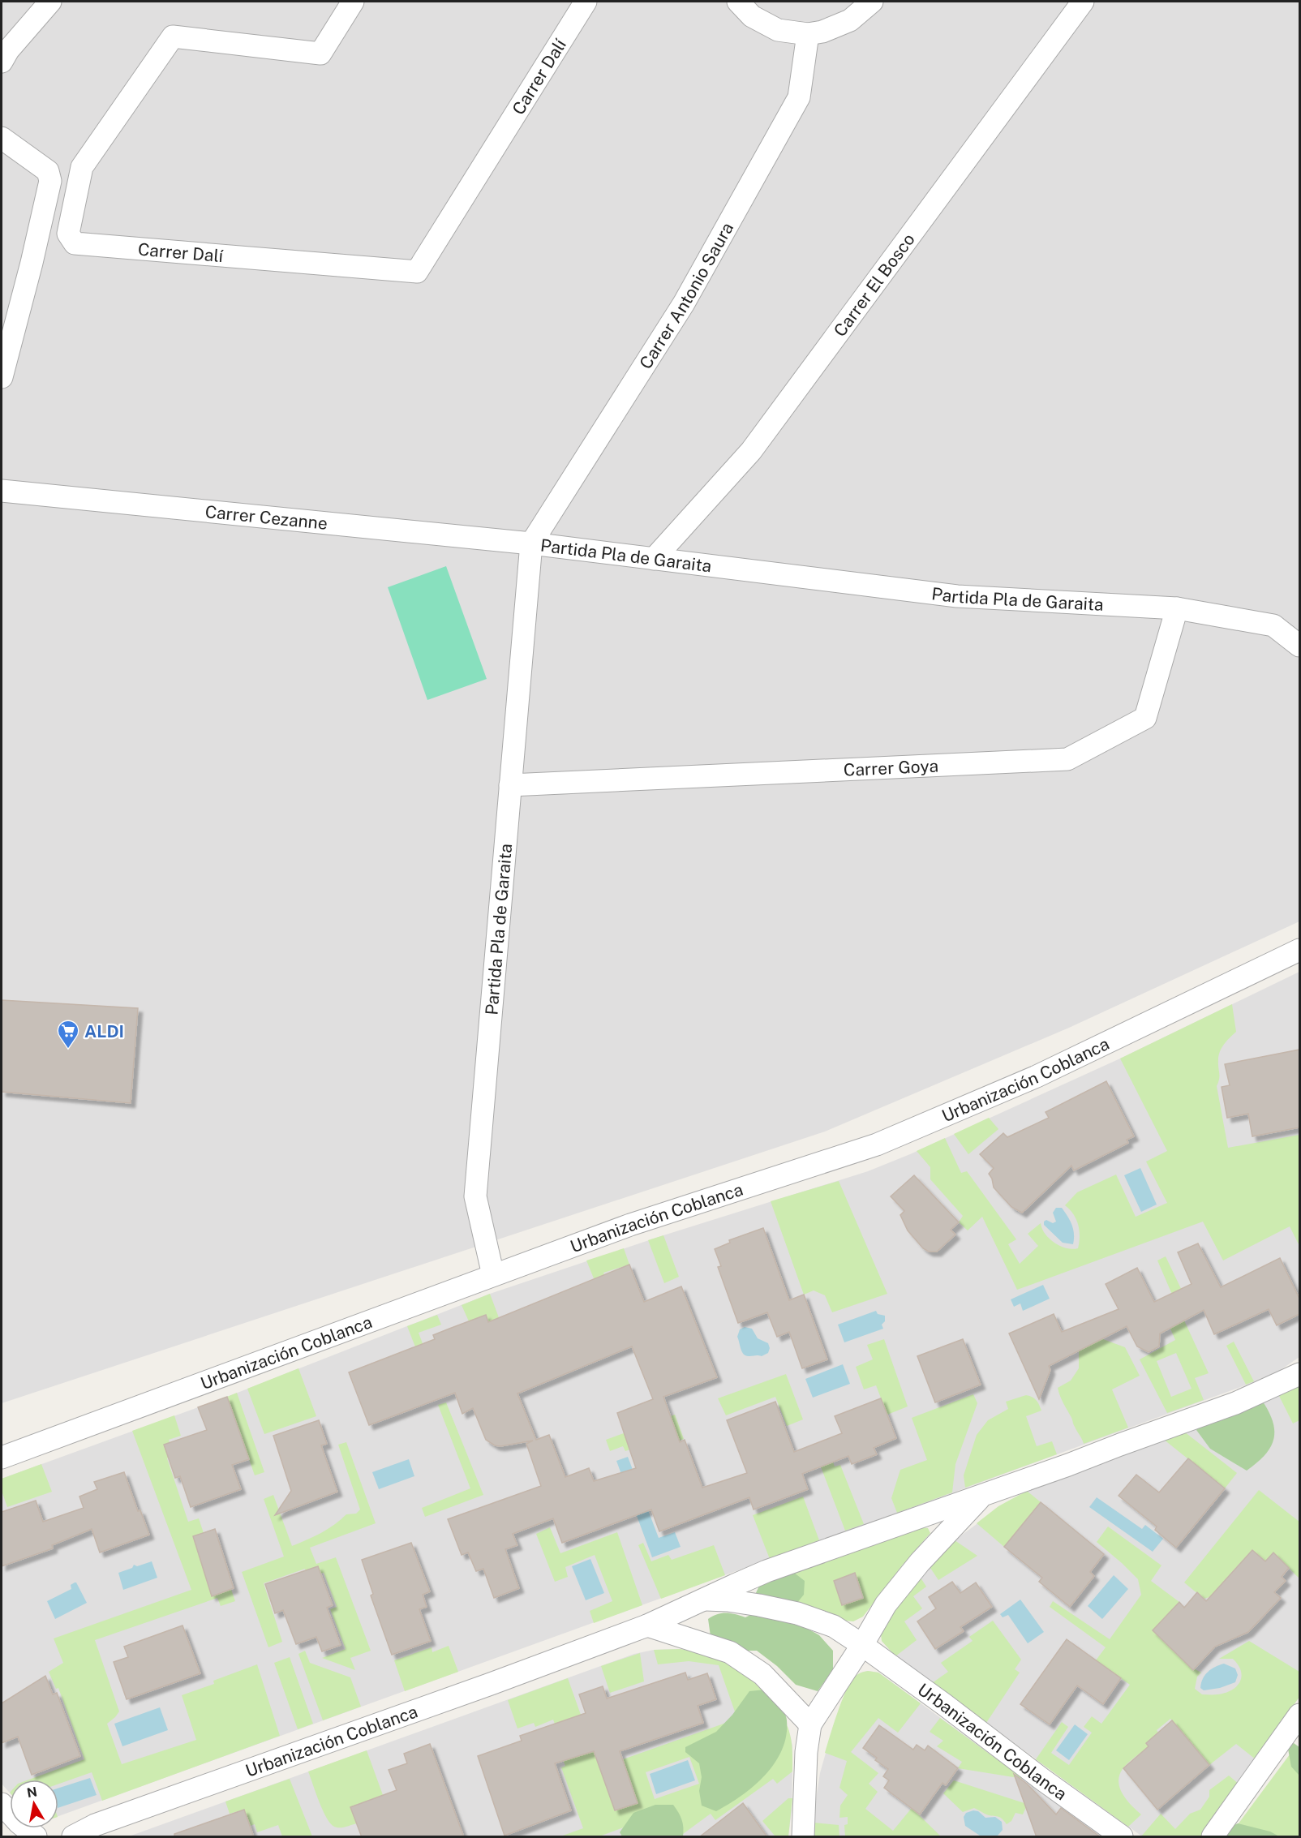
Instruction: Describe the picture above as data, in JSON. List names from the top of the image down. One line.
{"streets":{"street":["Carrer Dalí","Carrer El Bosco","Carrer Antonio Saura","Carrer Cezanne","Partida Pla de Garaita","Carrer Goya","Urbanización Coblanca"]},"crossings":[["Carrer El Bosco","Partida Pla de Garaita"],["Carrer Antonio Saura","Carrer Cezanne"],["Carrer Antonio Saura","Partida Pla de Garaita"],["Carrer Cezanne","Partida Pla de Garaita"],["Partida Pla de Garaita","Carrer Goya"],["Partida Pla de Garaita","Urbanización Coblanca"]],"places":{"supermarket":["ALDI"]},"north":"top"}
